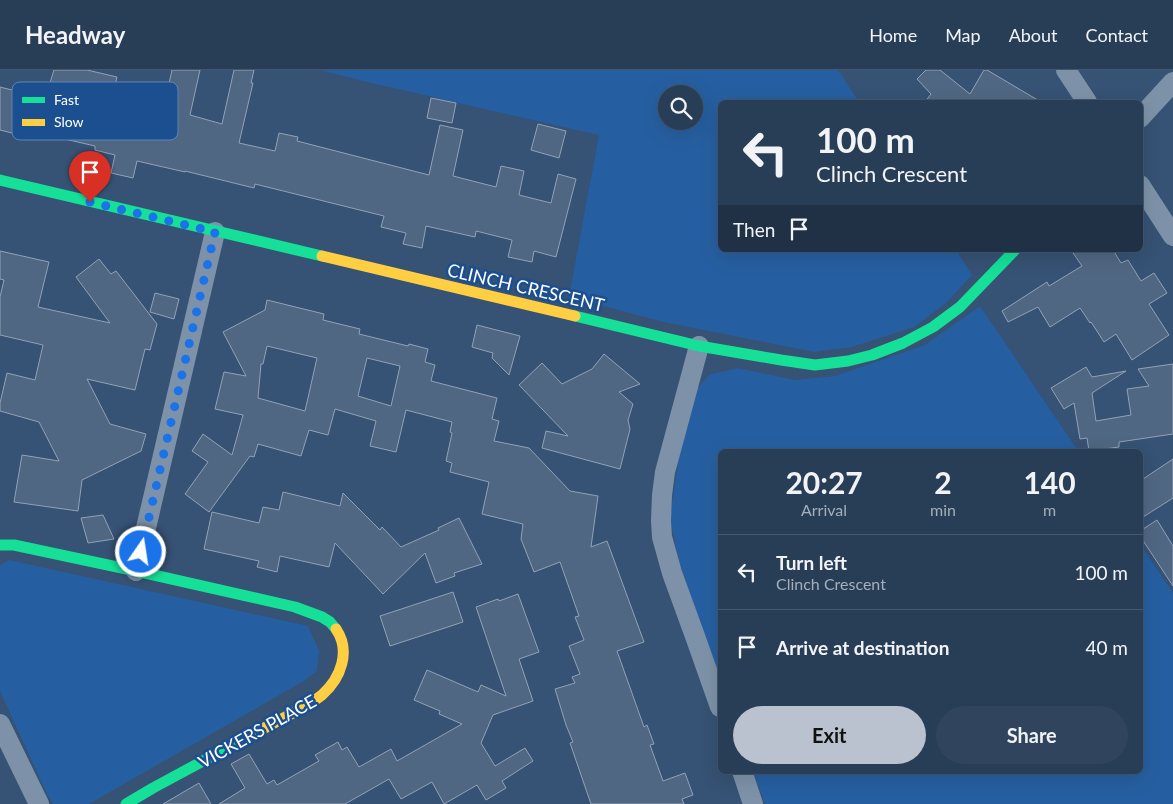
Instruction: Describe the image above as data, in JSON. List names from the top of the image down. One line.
{"streets":{"street":["CLINCH CRESCENT","VICKERS PLACE"]},"legend":["Fast","Slow"],"page":{"header":"Headway","nav":["Home","Map","About","Contact"],"turn":["100 m","Clinch Crescent"],"then":"Then","eta":["20:27","Arrival","2","min","140","m"],"list":[{"name":"Turn left","note":"Clinch Crescent","value":"100 m"},{"name":"Arrive at destination","value":"40 m"}],"buttons":["Exit","Share"]}}
